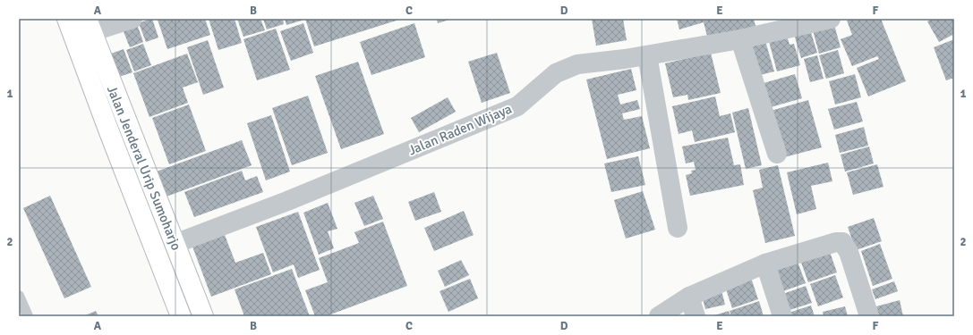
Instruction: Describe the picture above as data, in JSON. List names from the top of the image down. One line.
{"streets":{"highway":["Jalan Jenderal Urip Sumoharjo"],"street":["Jalan Raden Wijaya"]},"crossings":[["Jalan Raden Wijaya","Jalan Jenderal Urip Sumoharjo"]],"grid":{"columns":["A","B","C","D","E","F"],"rows":["1","2"]}}
